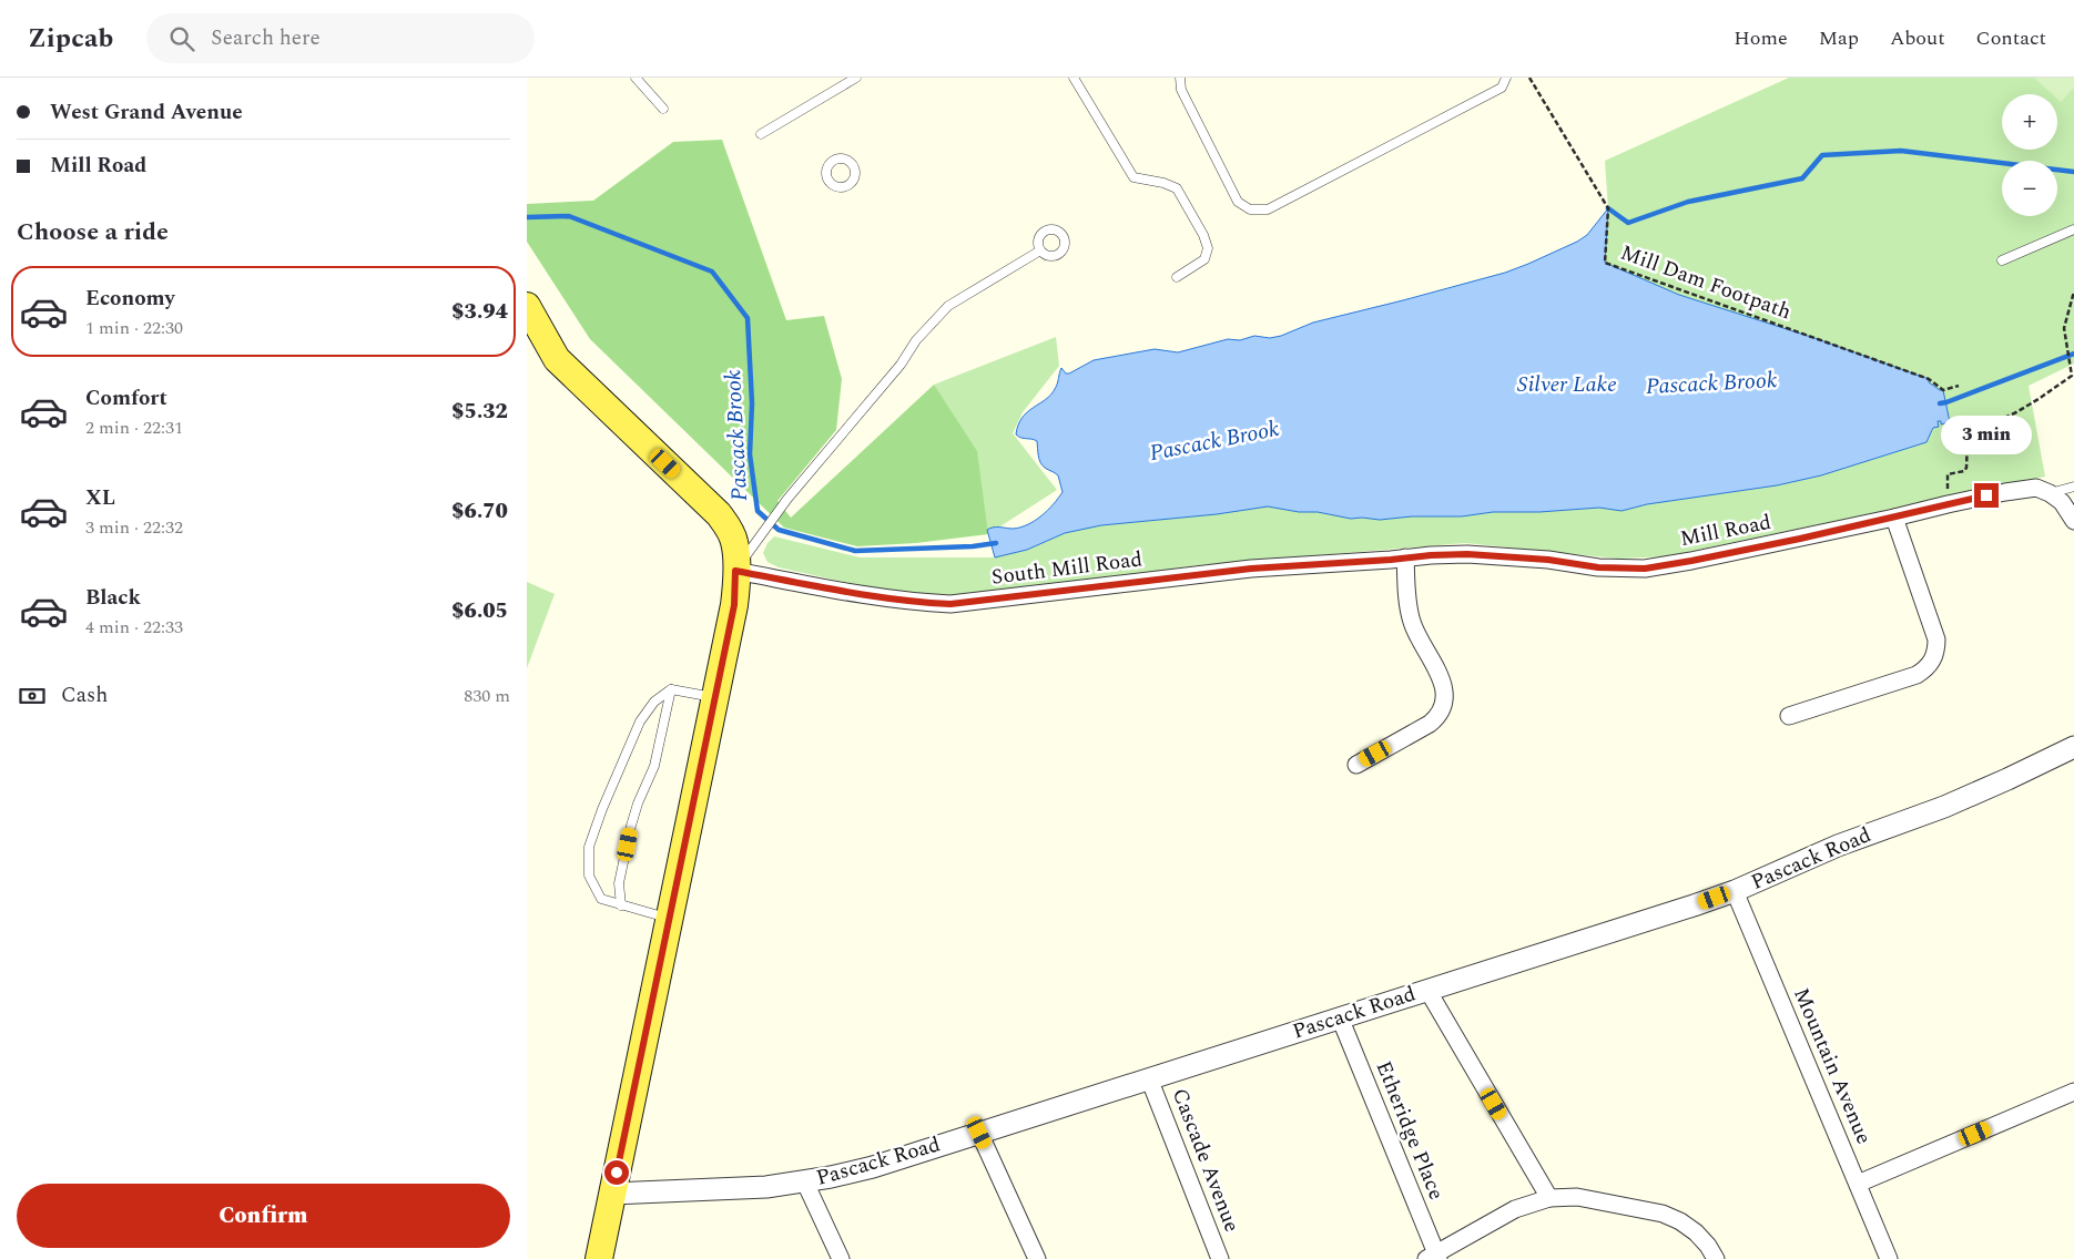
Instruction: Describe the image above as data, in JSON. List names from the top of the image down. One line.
{"streets":{"street":["Mill Road","South Mill Road","Pascack Road","Mountain Avenue","Etheridge Place","Cascade Avenue"],"path":["Mill Dam Footpath"]},"crossings":[["Mill Road","South Mill Road"],["Pascack Road","Mountain Avenue"],["Pascack Road","Etheridge Place"],["Pascack Road","Cascade Avenue"]],"water":["Pascack Brook","Silver Lake"],"page":{"header":"Zipcab","search":"Search here","nav":["Home","Map","About","Contact"],"banner":["West Grand Avenue","Mill Road"],"map_buttons":["+","−"],"heading":"Choose a ride","list":[{"name":"Economy","note":"1 min · 22:30","value":"$3.94"},{"name":"Comfort","note":"2 min · 22:31","value":"$5.32"},{"name":"XL","note":"3 min · 22:32","value":"$6.70"},{"name":"Black","note":"4 min · 22:33","value":"$6.05"}],"bubble":"3 min","pay":["Cash","830 m"],"buttons":"Confirm"}}
